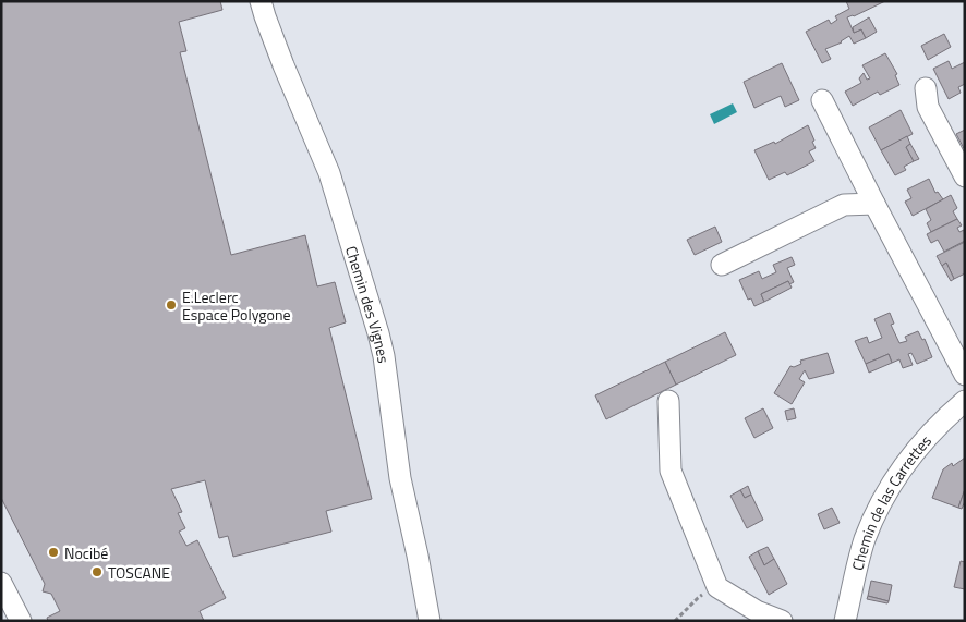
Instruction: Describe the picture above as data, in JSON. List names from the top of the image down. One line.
{"streets":{"street":["Chemin des Vignes","Chemin de las Carrettes"]},"places":["E.Leclerc Espace Polygone","Nocibé","TOSCANE"]}
